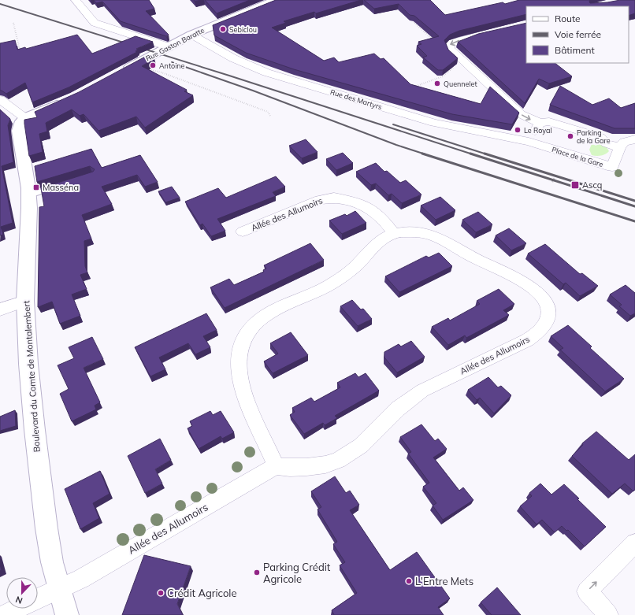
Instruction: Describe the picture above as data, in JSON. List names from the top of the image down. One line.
{"streets":{"street":["Rue Gaston Baratte","Rue des Martyrs","Place de la Gare","Allée des Allumoirs","Boulevard du Comte de Montalembert"]},"crossings":[["Rue Gaston Baratte","Rue des Martyrs"],["Rue des Martyrs","Place de la Gare"],["Allée des Allumoirs","Boulevard du Comte de Montalembert"]],"places":{"other":["Sebiclou","Antoine","Quennelet","Le Royal","Parking de la Gare","Parking Crédit Agricole","L'Entre Mets","Crédit Agricole"],"transit":["Ascq","Masséna"]},"legend":["Route","Voie ferrée","Bâtiment"],"north":"bottom"}
